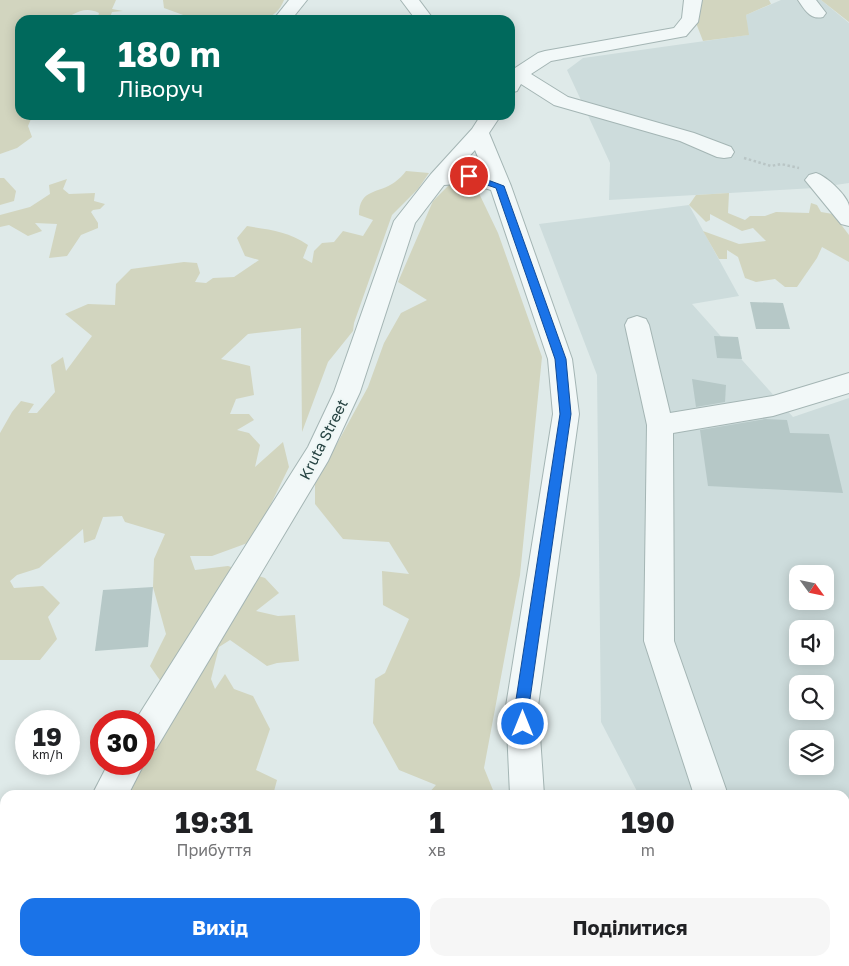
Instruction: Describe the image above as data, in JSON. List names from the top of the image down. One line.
{"streets":{"street":["Kruta Street"]},"north":"bottom right","page":{"turn":["180 m","Ліворуч"],"speed":"19 km/h","limit":"30","eta":["19:31","Прибуття","1","хв","190","m"],"buttons":["Вихід","Поділитися"]}}
